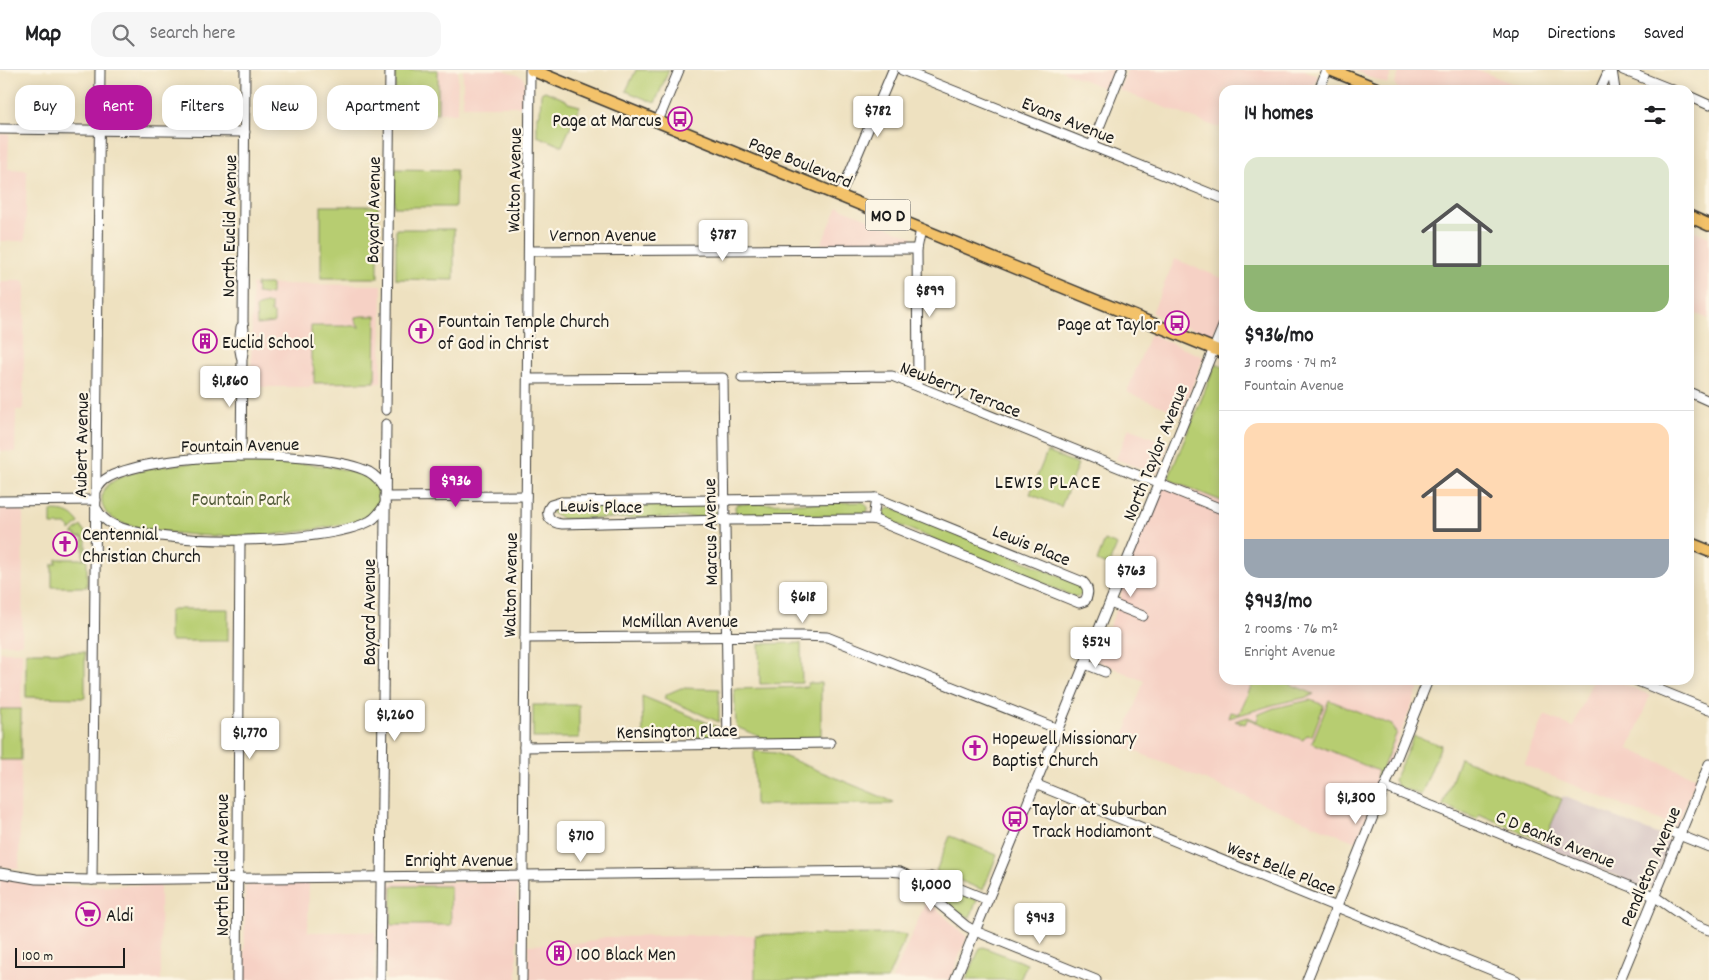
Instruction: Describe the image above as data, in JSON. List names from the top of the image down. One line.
{"streets":{"main road":["Page Boulevard","MO D"],"street":["Evans Avenue","Walton Avenue","Bayard Avenue","North Euclid Avenue","Vernon Avenue","Newberry Terrace","Fountain Avenue","Aubert Avenue","North Taylor Avenue","Lewis Place","Marcus Avenue","McMillan Avenue","Kensington Place","C D Banks Avenue","Enright Avenue","Pendleton Avenue","West Belle Place"]},"crossings":[["Page Boulevard","Walton Avenue"],["Page Boulevard","North Taylor Avenue"],["Walton Avenue","Vernon Avenue"],["Walton Avenue","Marcus Avenue"],["Walton Avenue","McMillan Avenue"],["Walton Avenue","Kensington Place"],["Walton Avenue","Enright Avenue"],["Bayard Avenue","Fountain Avenue"],["Bayard Avenue","Enright Avenue"],["North Euclid Avenue","Fountain Avenue"],["North Euclid Avenue","Enright Avenue"],["Newberry Terrace","North Taylor Avenue"],["Fountain Avenue","Aubert Avenue"],["Aubert Avenue","Enright Avenue"],["North Taylor Avenue","McMillan Avenue"],["North Taylor Avenue","Enright Avenue"],["North Taylor Avenue","West Belle Place"],["Lewis Place","Marcus Avenue"],["Marcus Avenue","McMillan Avenue"],["Marcus Avenue","Kensington Place"],["C D Banks Avenue","Pendleton Avenue"]],"districts":["LEWIS PLACE"],"parks":["Fountain Park"],"places":{"bus stop":["Page at Marcus","Page at Taylor","Taylor at Suburban Track Hodiamont"],"church":["Fountain Temple Church of God in Christ","Centennial Christian Church","Hopewell Missionary Baptist Church"],"building":["Euclid School","100 Black Men"],"supermarket":["Aldi"]},"scale_bar":"100 m","page":{"header":"Map","search":"Search here","nav":["Map","Directions","Saved"],"chip":["Buy","Rent","Filters","New","Apartment"],"heading":"14 homes","price":["$782","$787","$899","$1,860","$936","$763","$618","$524","$1,260","$1,770","$1,300","$710","$1,000","$943"],"list":[{"name":"$936/mo","note":"3 rooms · 74 m² · Fountain Avenue"},{"name":"$943/mo","note":"2 rooms · 76 m² · Enright Avenue"}],"scale":"100 m"}}
